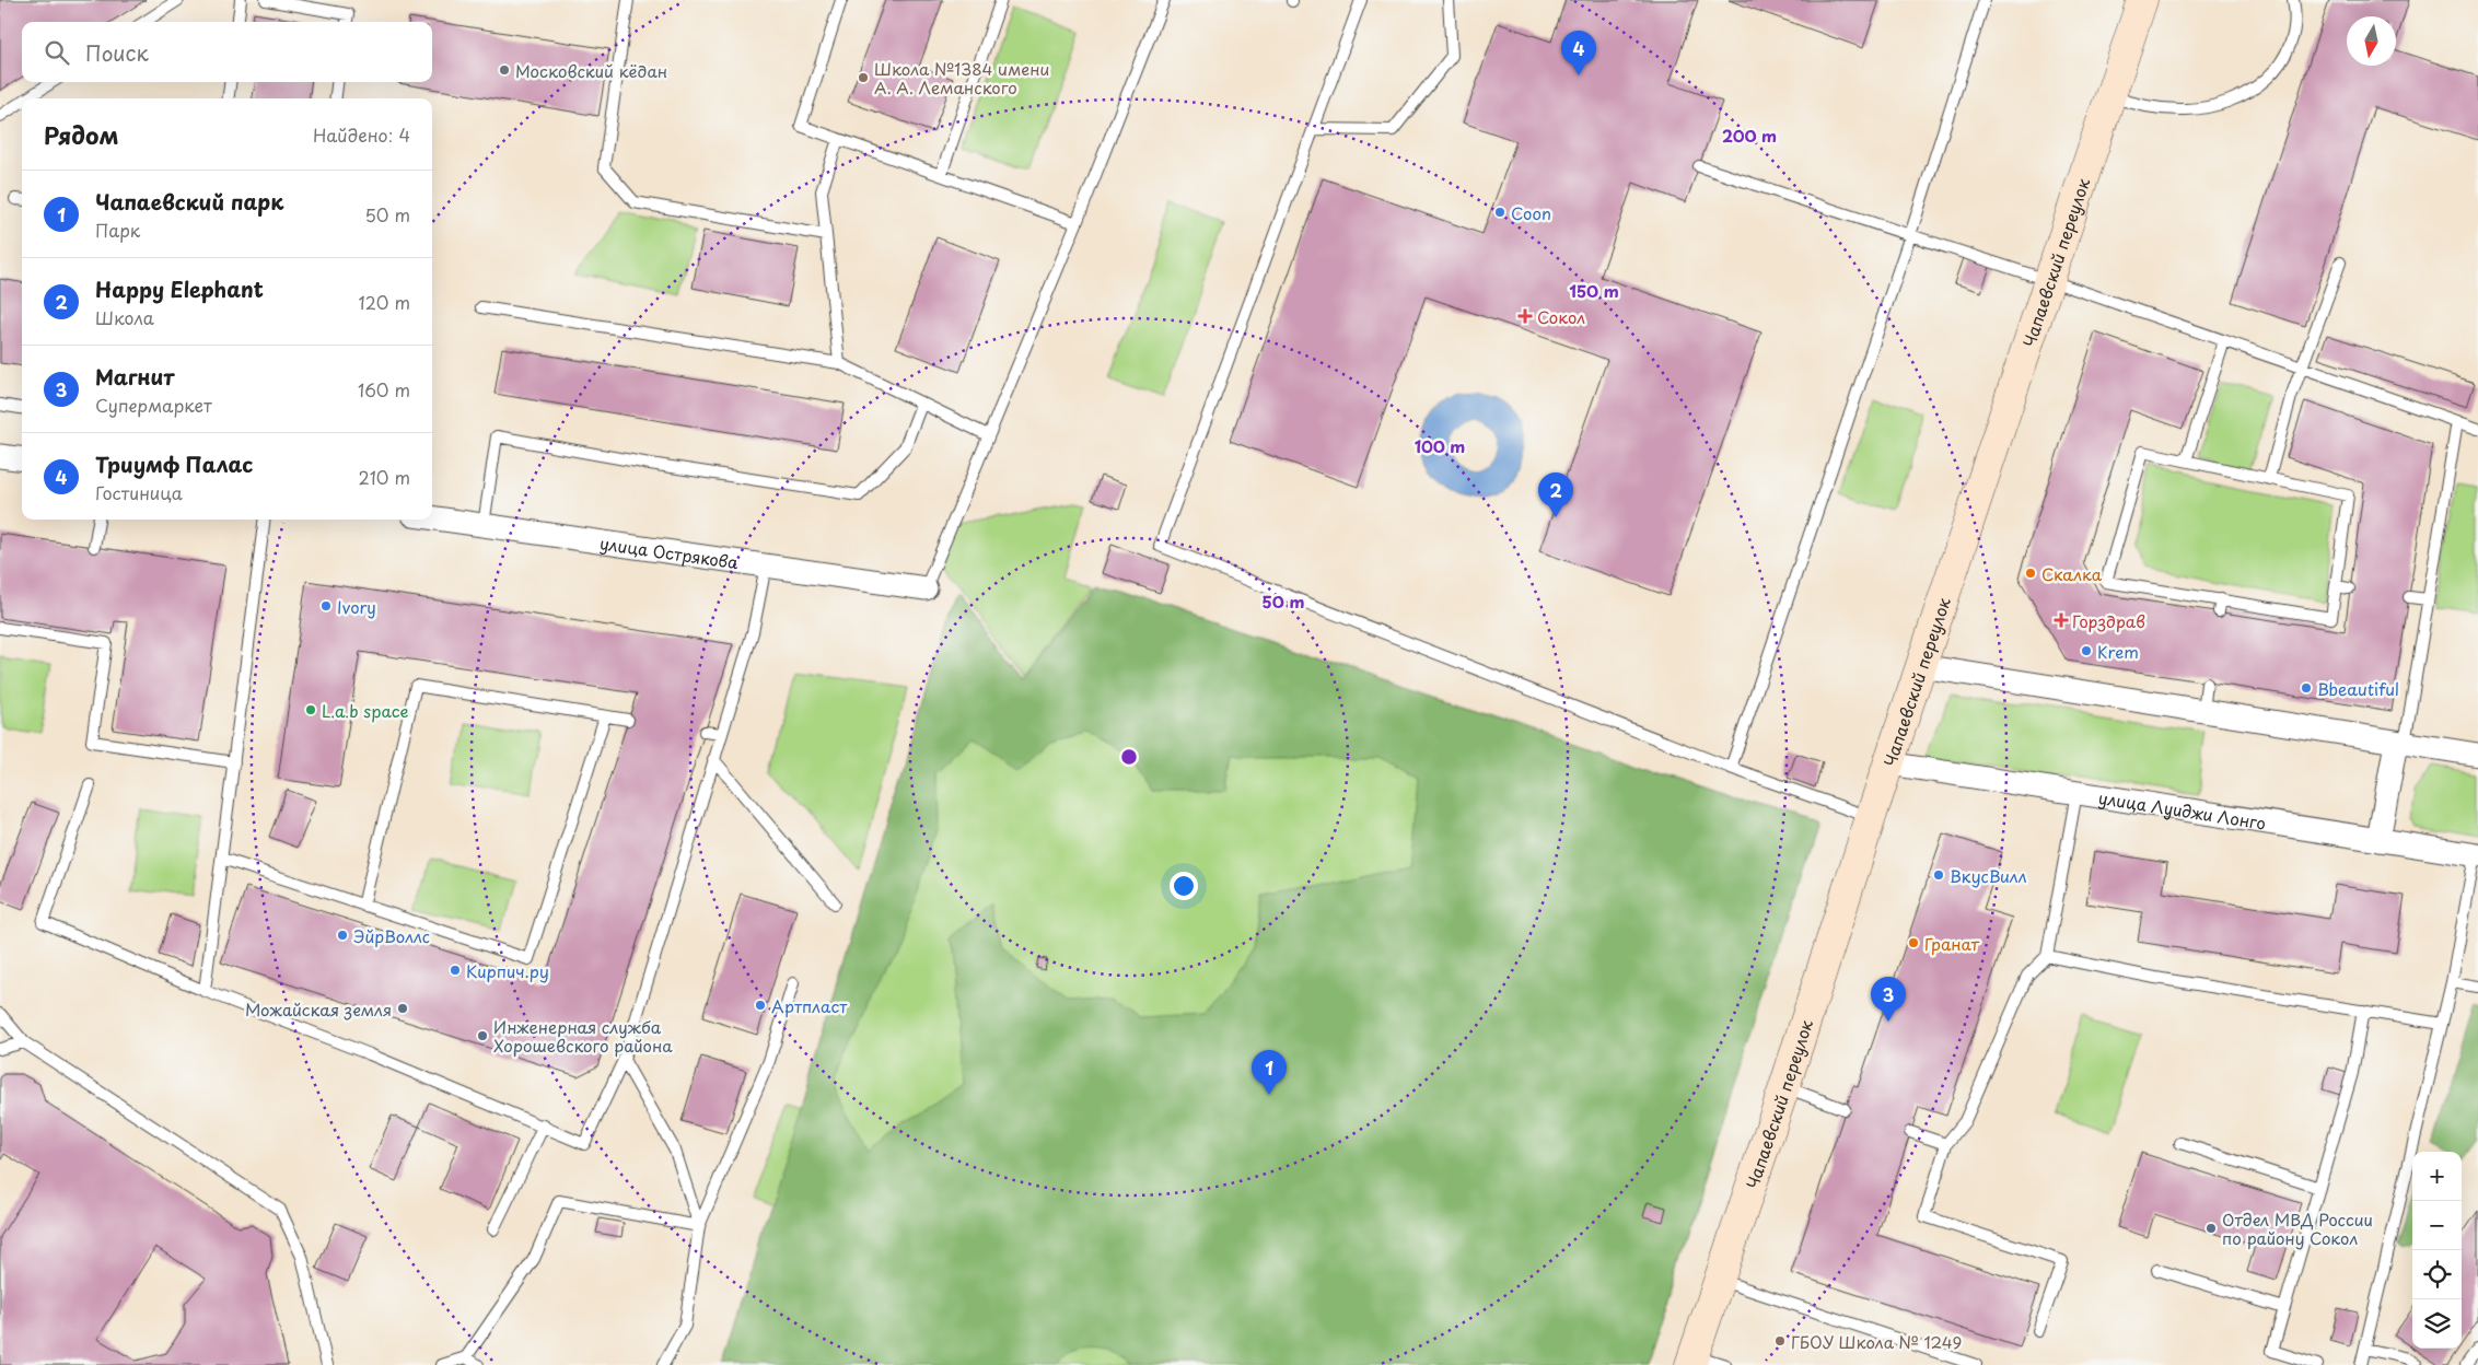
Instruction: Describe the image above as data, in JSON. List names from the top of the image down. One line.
{"streets":{"street":["Чапаевский переулок","улица Острякова","улица Луиджи Лонго"]},"crossings":[["Чапаевский переулок","улица Луиджи Лонго"]],"places":{"other":["Московский кёдан","Школа №1384 имени А. А. Леманского","Coon","Скалка","Ivory","Krem","Bbeautiful","L.a.b space","ВкусВилл","ЭйрВоллс","Гранат","Кирпич.ру","Артпласт","Можайская земля","Инженерная служба Хорошевского района","Отдел МВД России по району Сокол","ГБОУ Школа № 1249"],"health":["Сокол","Горздрав"]},"north":"bottom","page":{"search":"Поиск","pins":["4","2","3","1"],"heading":["Рядом","Найдено: 4"],"list":[{"mark":"1","name":"Чапаевский парк","note":"Парк","value":"50 m"},{"mark":"2","name":"Happy Elephant","note":"Школа","value":"120 m"},{"mark":"3","name":"Магнит","note":"Супермаркет","value":"160 m"},{"mark":"4","name":"Триумф Палас","note":"Гостиница","value":"210 m"}],"map_buttons":["+","−"]},"rings":["200 m","150 m","100 m","50 m"]}
